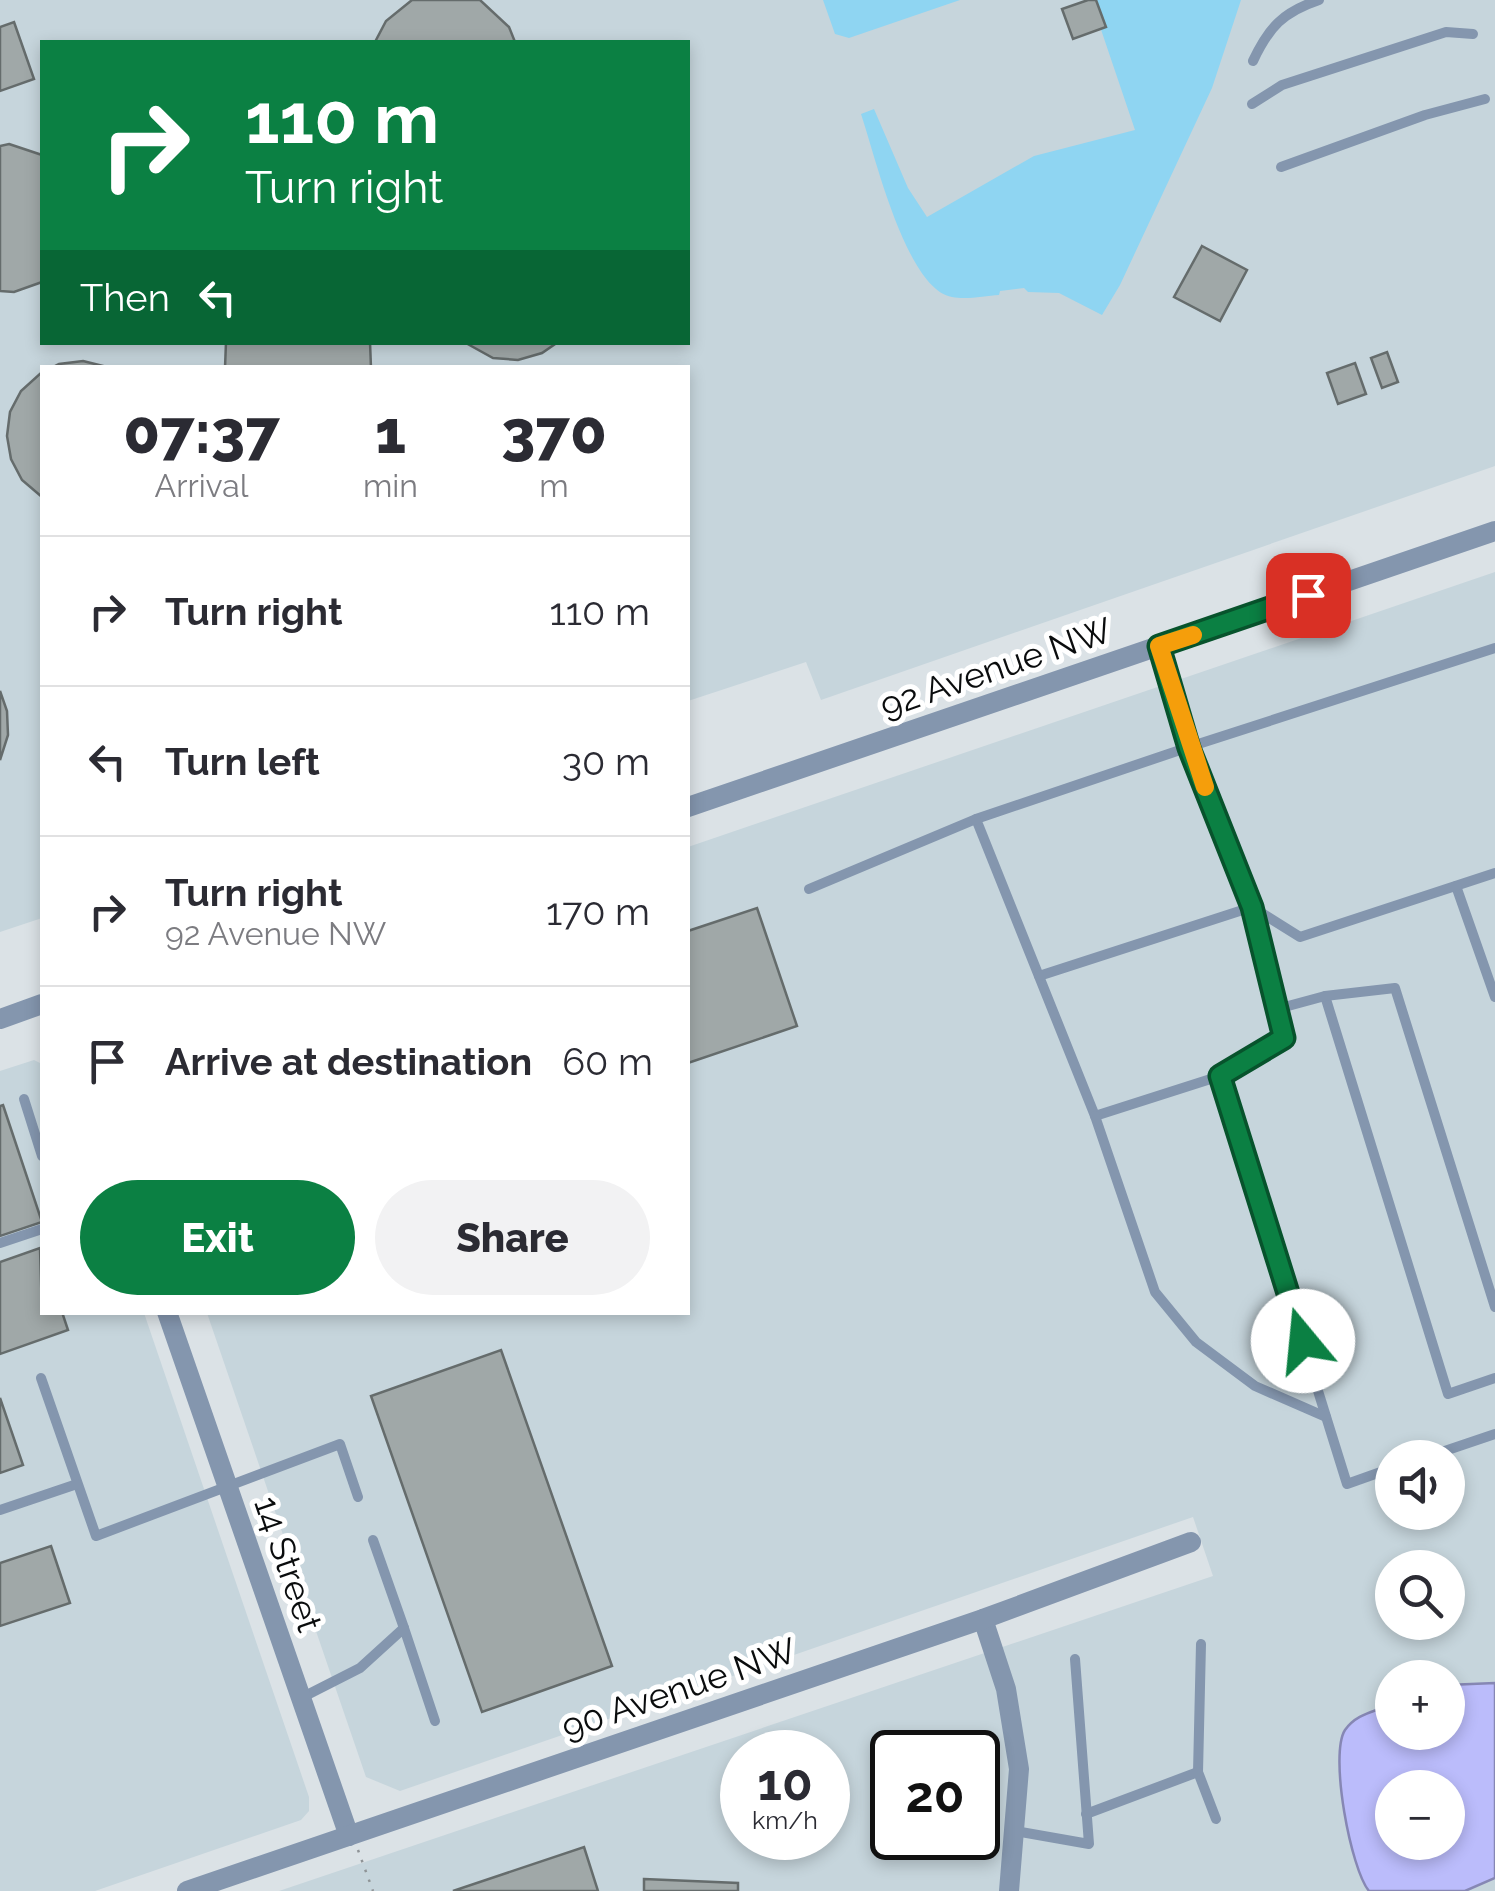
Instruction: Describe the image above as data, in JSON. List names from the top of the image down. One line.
{"streets":{"street":["92 Avenue NW","14 Street","90 Avenue NW"]},"crossings":[["14 Street","90 Avenue NW"]],"page":{"turn":["110 m","Turn right"],"then":"Then","eta":["07:37","Arrival","1","min","370","m"],"list":[{"name":"Turn right","value":"110 m"},{"name":"Turn left","value":"30 m"},{"name":"Turn right","note":"92 Avenue NW","value":"170 m"},{"name":"Arrive at destination","value":"60 m"}],"buttons":["Exit","Share"],"map_buttons":["+","−"],"speed":"10 km/h","limit":"20"}}
